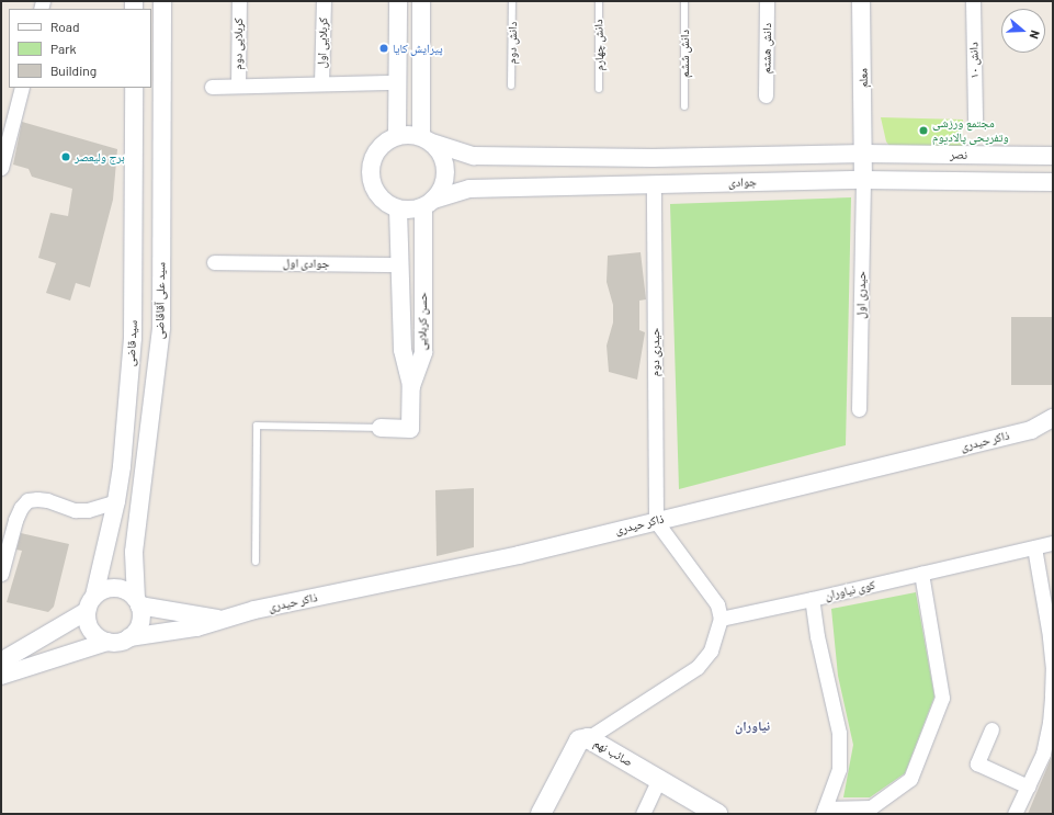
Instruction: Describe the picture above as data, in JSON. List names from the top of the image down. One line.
{"streets":{"main road":["صائب نهم"],"street":["کربلایی اول","کربلایی دوم","دانش هشتم","دانش ۱۰","معلم","نصر","جوادی","جوادی اول","حیدری اول","سید علی آقاقاضی","حسن کربلایی","سید قاضی","حیدری دوم","ذاکر حیدری","کوی نیاوران"],"lane":["دانش دوم","دانش چهارم","دانش ششم"]},"crossings":[["معلم","نصر"],["معلم","جوادی"],["معلم","حیدری اول"],["جوادی","حیدری اول"],["جوادی","حسن کربلایی"],["جوادی","حیدری دوم"],["جوادی اول","حسن کربلایی"],["سید علی آقاقاضی","سید قاضی"],["سید علی آقاقاضی","ذاکر حیدری"],["سید قاضی","ذاکر حیدری"],["حیدری دوم","ذاکر حیدری"]],"districts":["نیاوران"],"places":["پیرایش کایا","مجتمع ورزشی وتفریحی پالادیوم","برج ولیعصر"],"legend":["Road","Park","Building"],"north":"right"}
